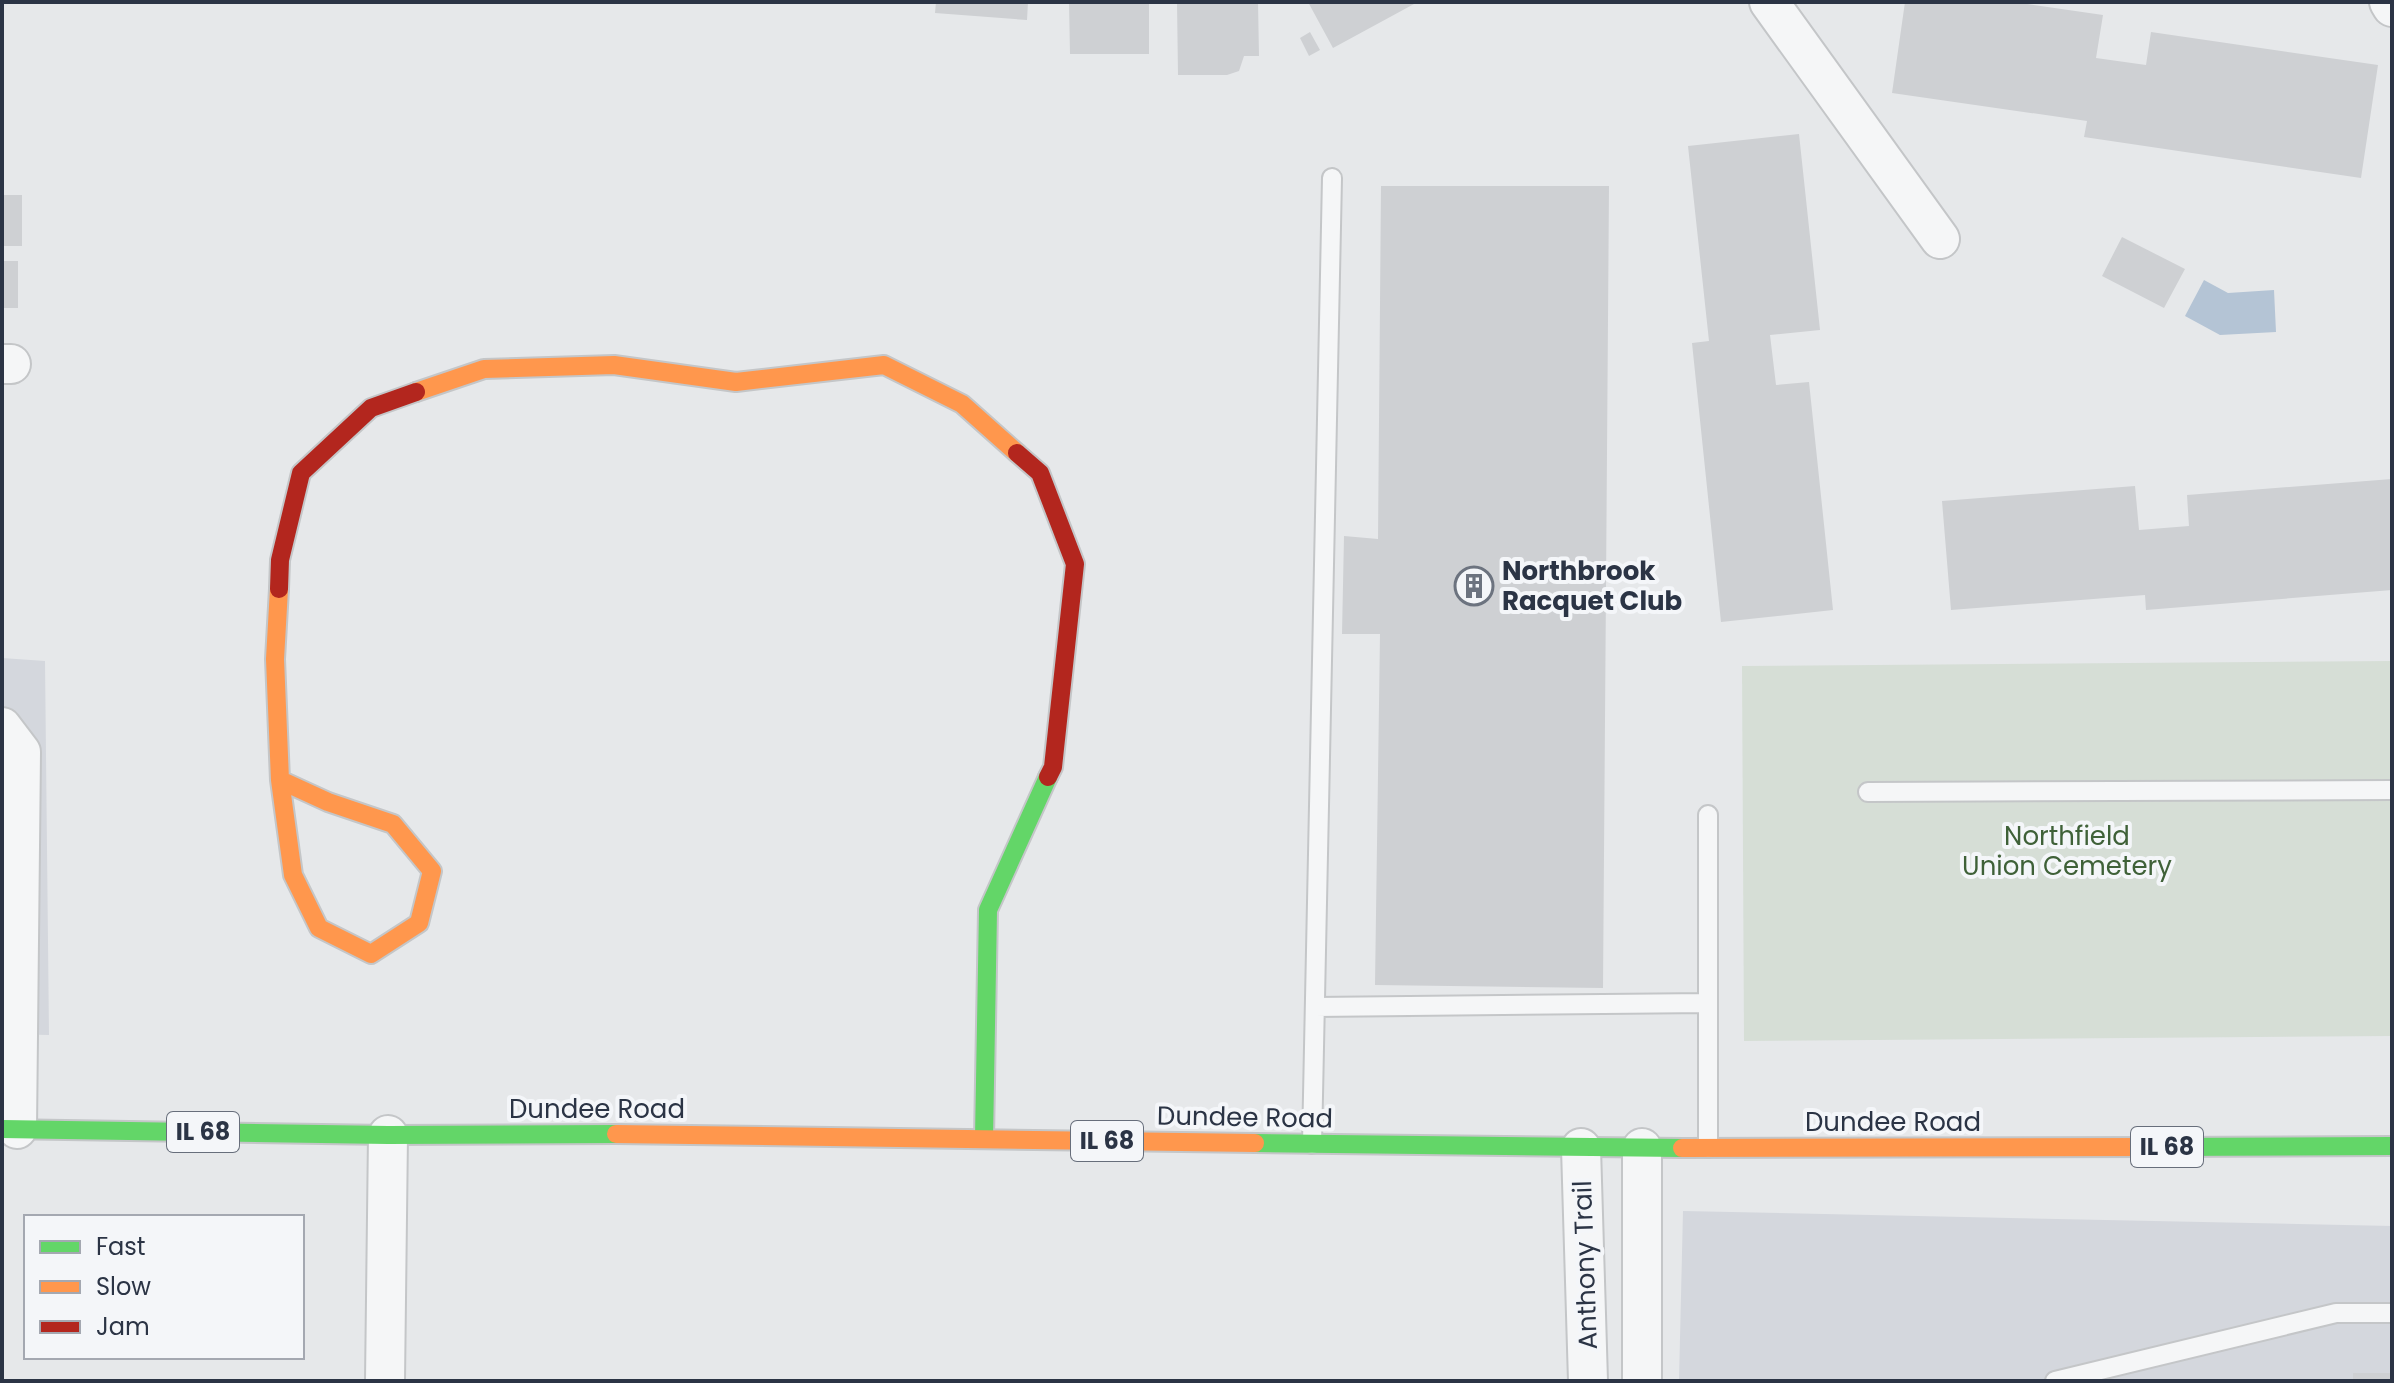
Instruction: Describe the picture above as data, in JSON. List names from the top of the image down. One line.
{"streets":{"main road":["Dundee Road","IL 68"],"street":["Anthony Trail"]},"crossings":[["Dundee Road","Anthony Trail"]],"parks":["Northfield Union Cemetery"],"places":{"building":["Northbrook Racquet Club"]},"legend":["Fast","Slow","Jam"]}
